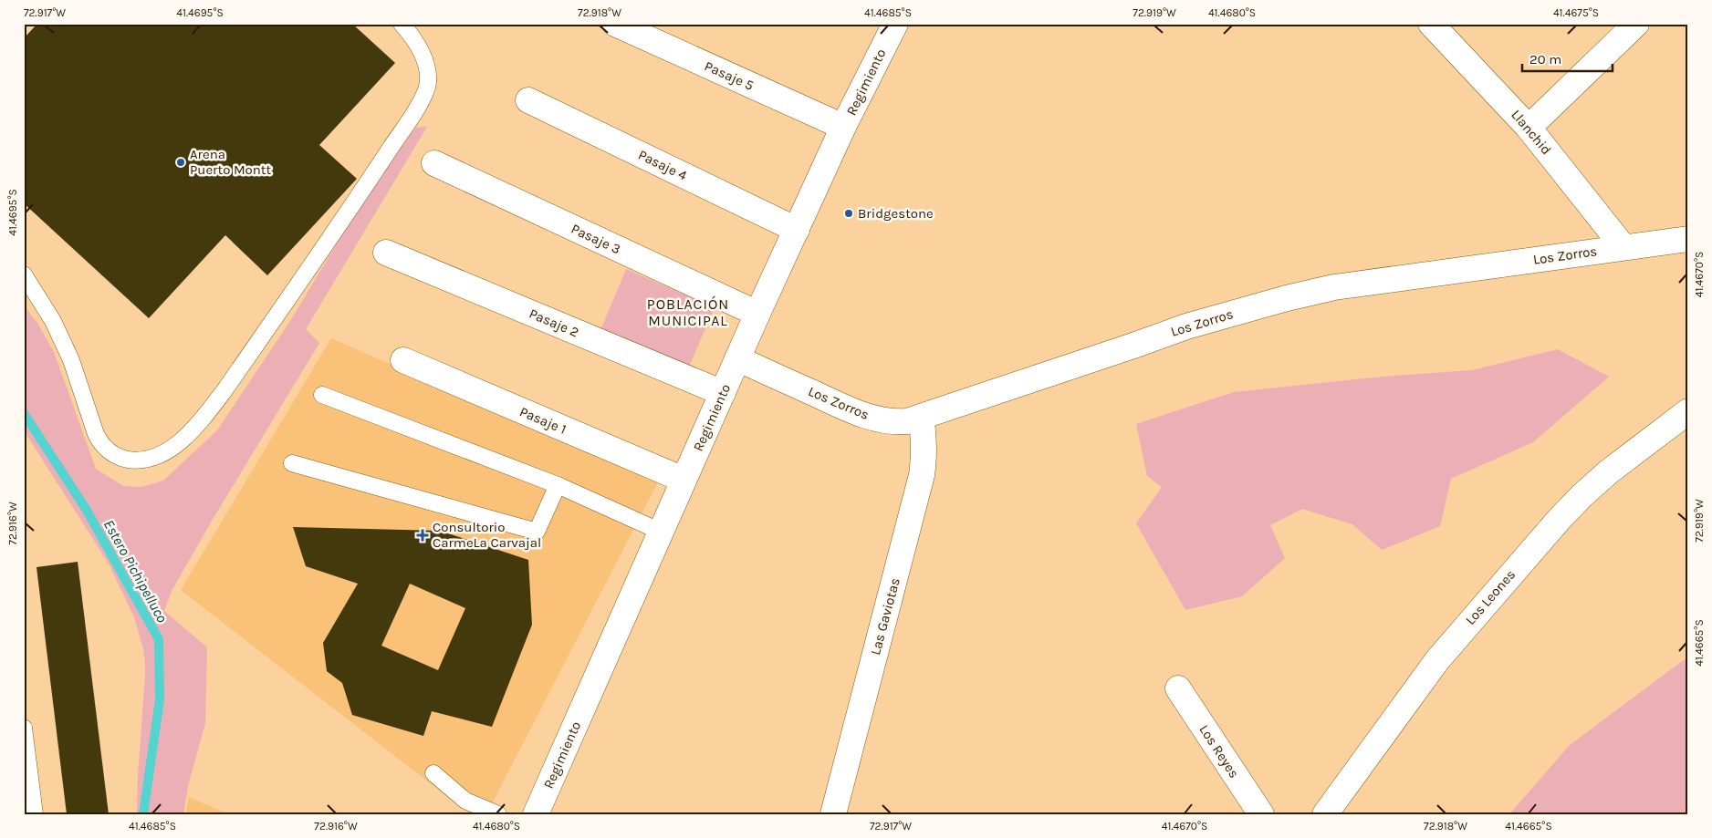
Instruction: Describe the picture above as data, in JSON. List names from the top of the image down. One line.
{"streets":{"street":["Pasaje 5","Regimiento","Llanchid","Pasaje 4","Pasaje 3","Los Zorros","Pasaje 2","Pasaje 1","Los Leones","Las Gaviotas","Los Reyes"]},"crossings":[["Pasaje 5","Regimiento"],["Regimiento","Pasaje 4"],["Regimiento","Pasaje 3"],["Regimiento","Los Zorros"],["Regimiento","Pasaje 2"],["Regimiento","Pasaje 1"],["Llanchid","Los Zorros"],["Los Zorros","Las Gaviotas"]],"districts":["POBLACIÓN MUNICIPAL"],"water":["Estero Pichipelluco"],"places":{"other":["Arena Puerto Montt","Bridgestone"],"health":["Consultorio CarmeLa Carvajal"]},"scale_bar":"20 m","coordinates":["72.917°W","41.4695°S","72.918°W","41.4685°S","72.919°W","41.4680°S","41.4675°S","41.4670°S","72.916°W","41.4665°S"]}
